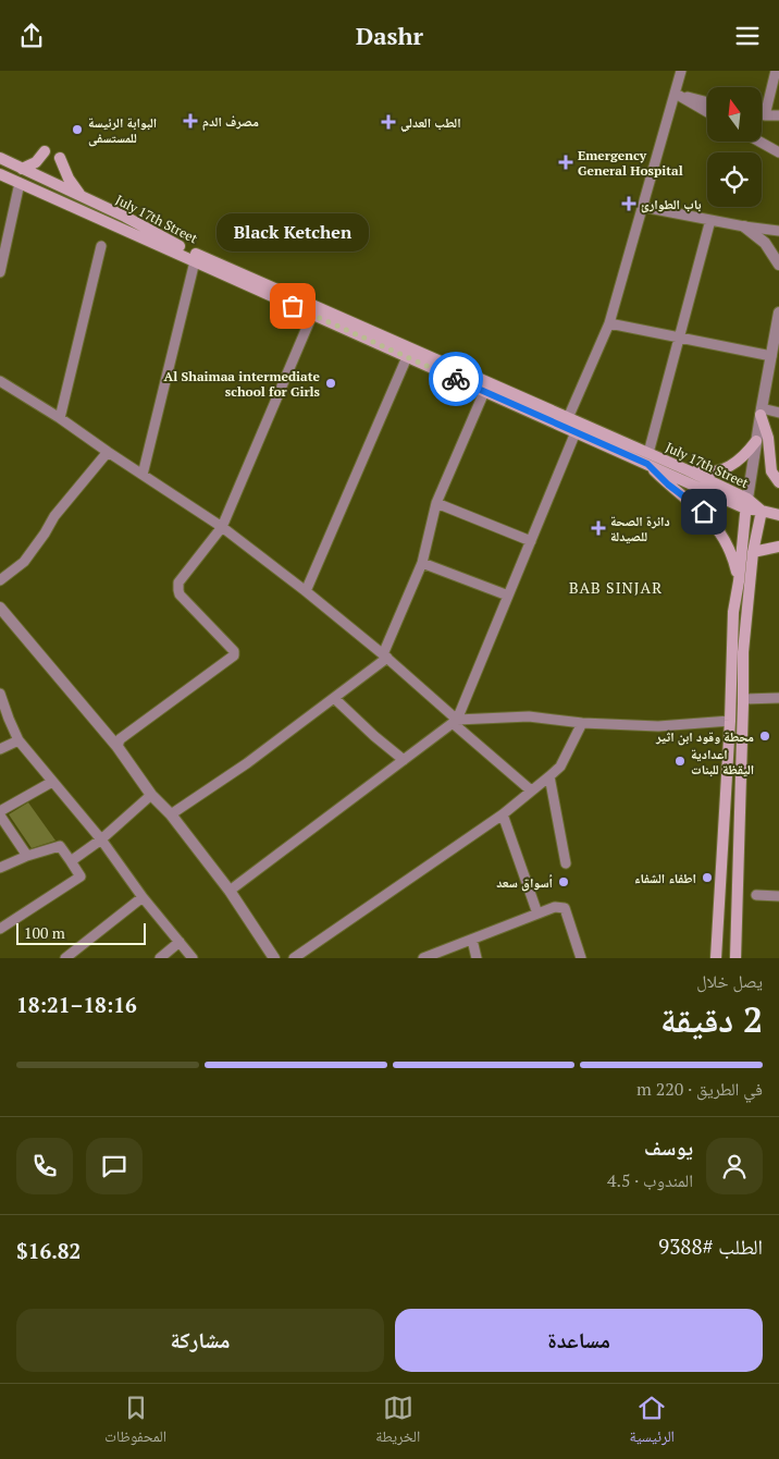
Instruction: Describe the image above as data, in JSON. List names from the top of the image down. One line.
{"streets":{"main road":["July 17th Street"]},"districts":["BAB SINJAR"],"places":{"health":["مصرف الدم","الطب العدلي","Emergency General Hospital","باب الطوارئ","دائرة الصحة للصيدلة"],"other":["البوابة الرئيسة للمستسفى","Black Ketchen","Al Shaimaa intermediate school for Girls","محطة وقود ابن اثير","اعدادية اليقظة للبنات","اطفاء الشفاء","أسواق سعد"]},"scale_bar":"100 m","north":"top","page":{"header":"Dashr","bubble":"Black Ketchen","scale":"100 m","heading":["2 دقيقة","يصل خلال","18:16–18:21"],"panel":["يوسف","المندوب · 4.5","الطلب #9388","$16.82"],"bar":"في الطريق · 220 m","buttons":["مساعدة","مشاركة"],"tabs":["الرئيسية","الخريطة","المحفوظات"]}}
